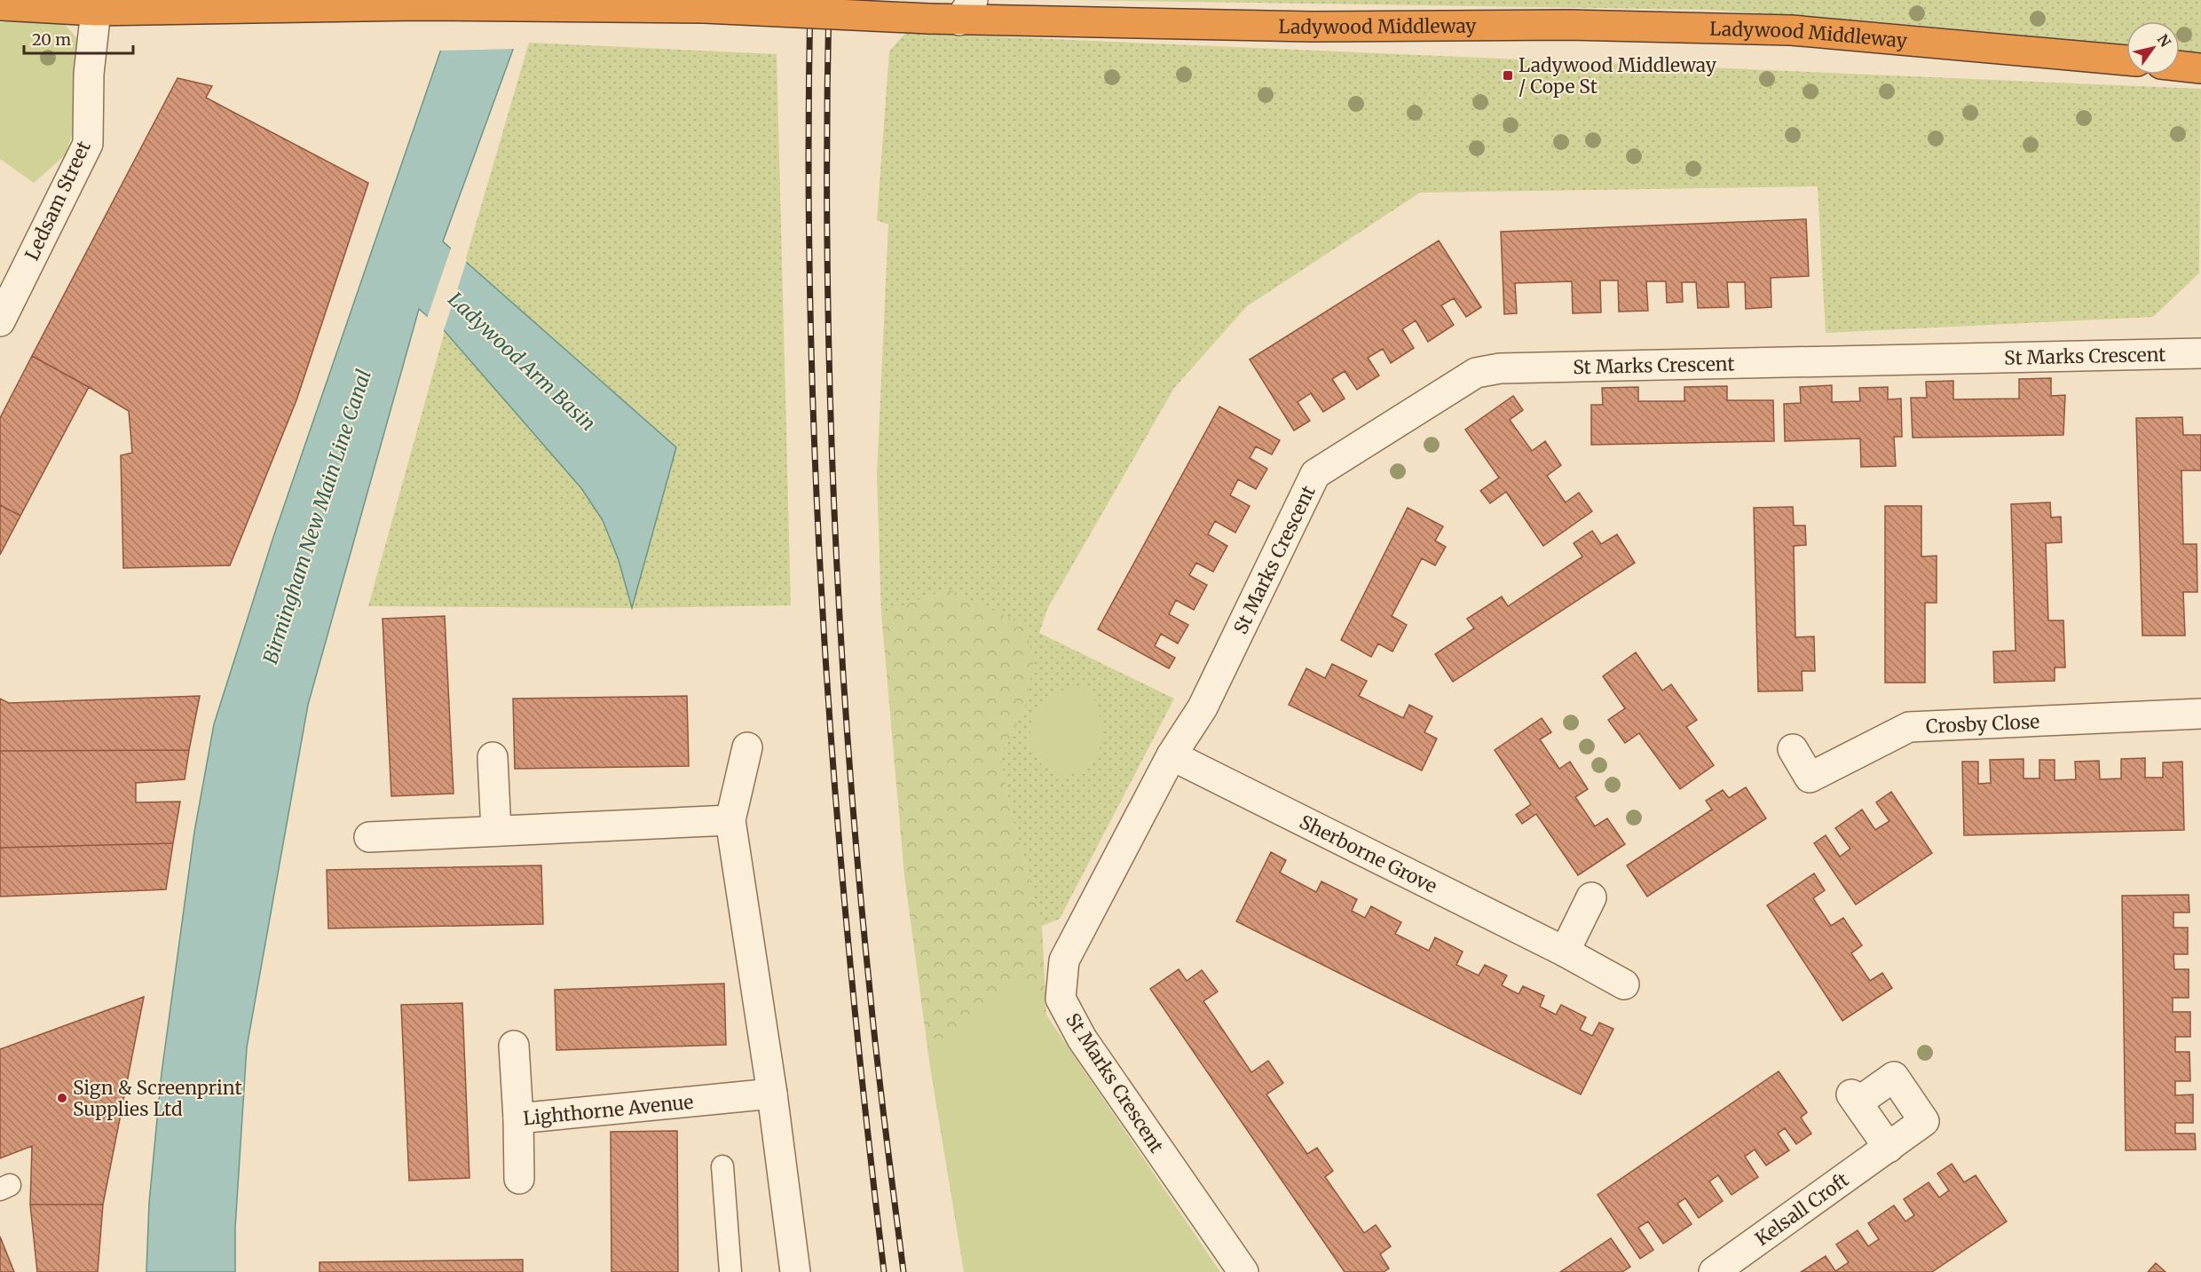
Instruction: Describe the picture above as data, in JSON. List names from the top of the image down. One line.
{"streets":{"highway":["Ladywood Middleway"],"street":["Ledsam Street","St Marks Crescent","Crosby Close","Sherborne Grove","Lighthorne Avenue","Kelsall Croft"]},"crossings":[["Ladywood Middleway","Ledsam Street"],["St Marks Crescent","Sherborne Grove"]],"water":["Ladywood Arm Basin","Birmingham New Main Line Canal"],"places":{"transit":["Ladywood Middleway / Cope St"],"other":["Sign & Screenprint Supplies Ltd"]},"scale_bar":"20 m","north":"top right"}
